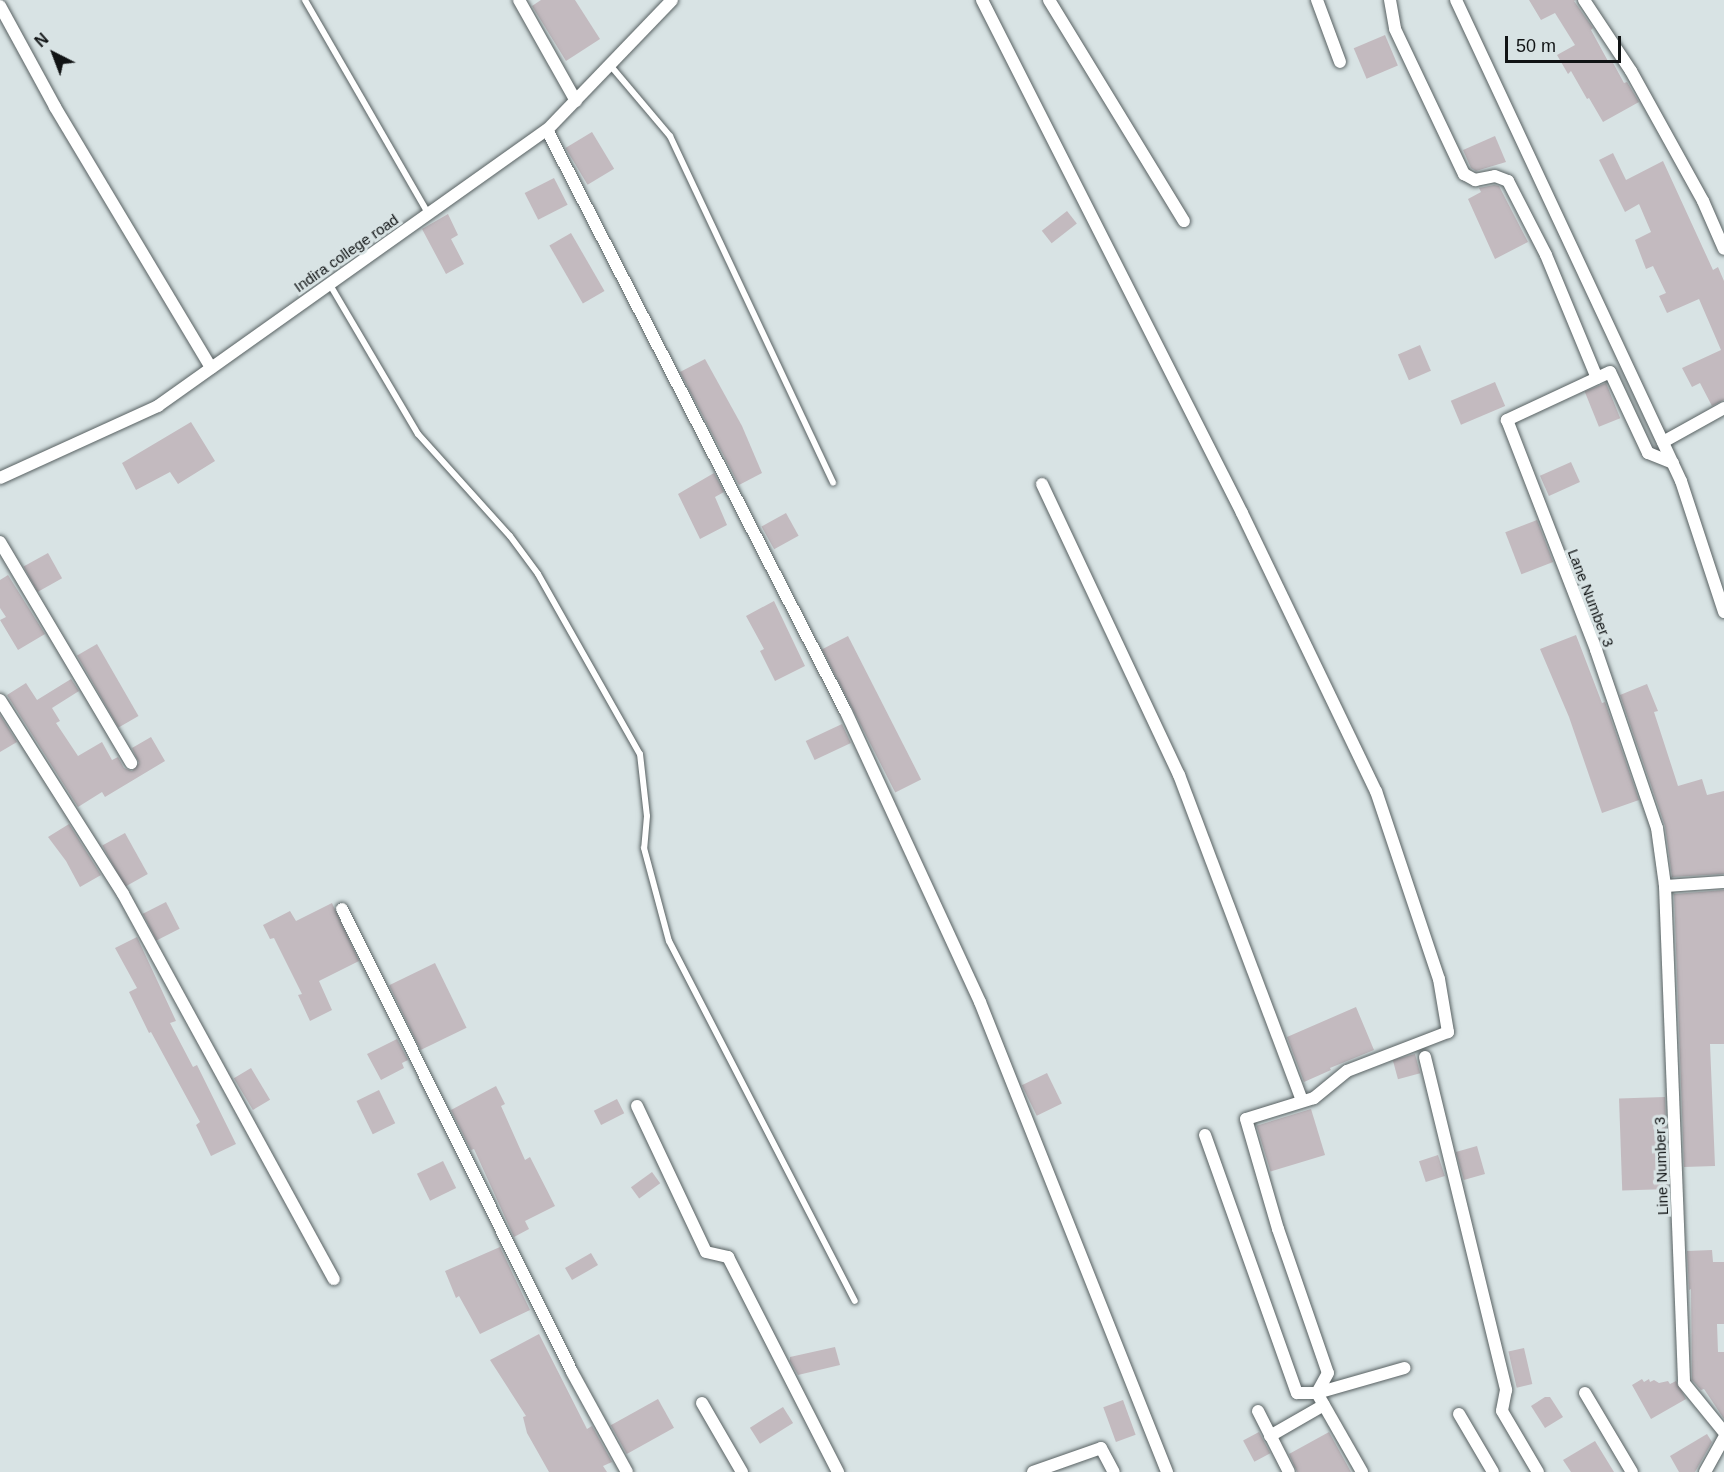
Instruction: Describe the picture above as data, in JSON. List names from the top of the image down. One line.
{"streets":{"street":["Indira college road","Lane Number 3","Line Number 3"]},"crossings":[["Lane Number 3","Line Number 3"]],"scale_bar":"50 m","north":"top left"}
